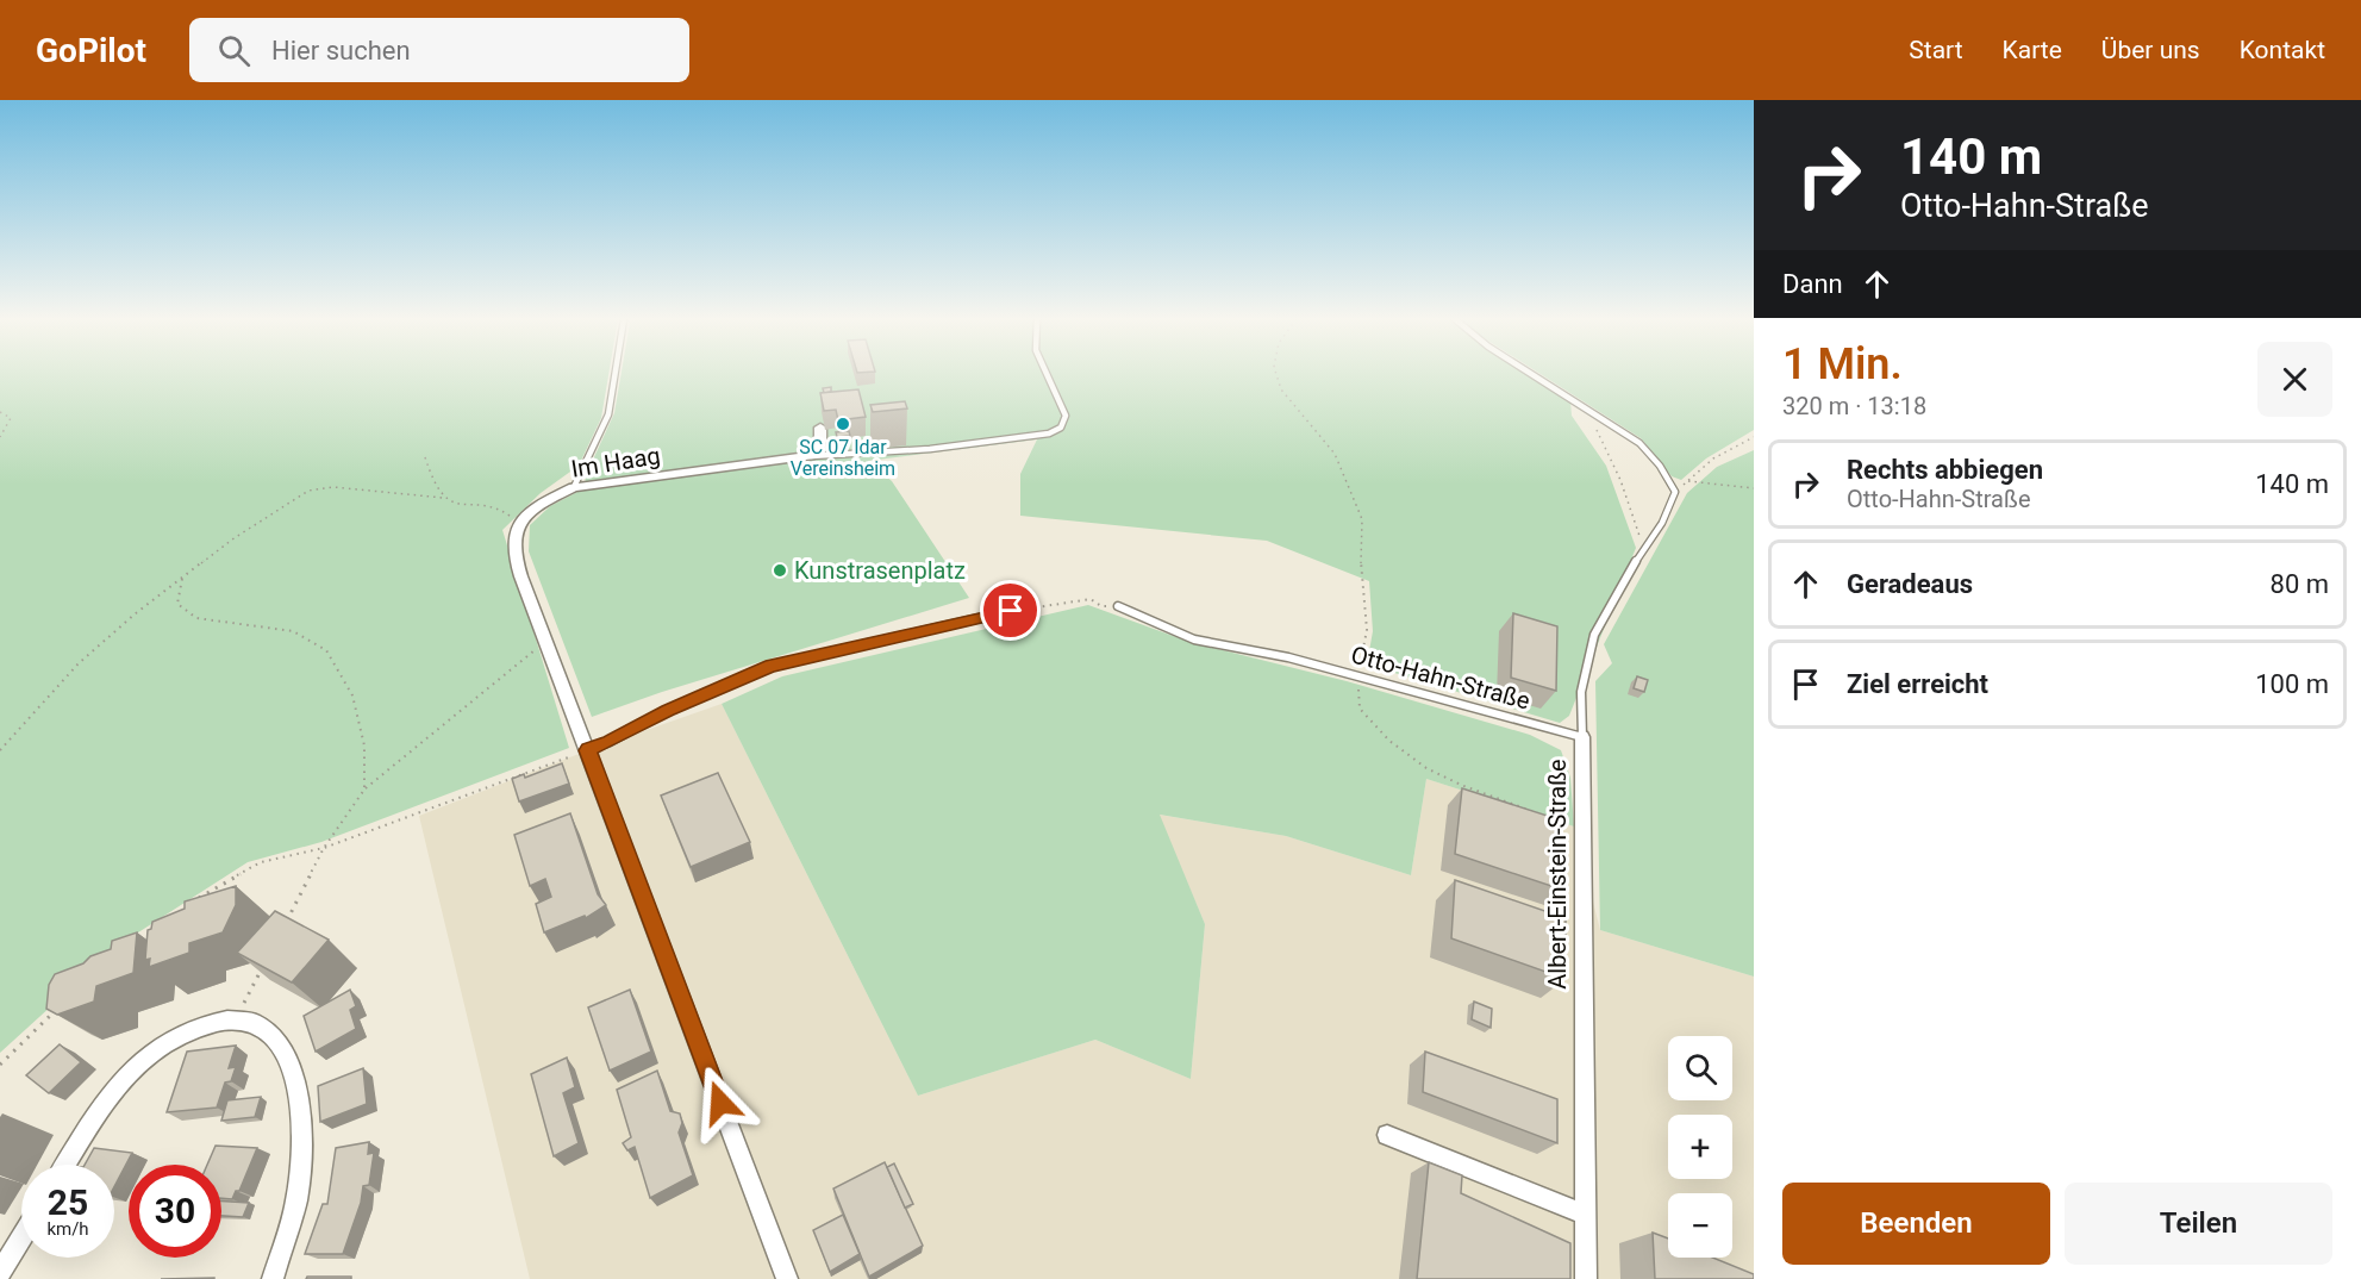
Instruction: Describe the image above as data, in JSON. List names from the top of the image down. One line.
{"streets":{"street":["Im Haag","Albert-Einstein-Straße"],"lane":["Otto-Hahn-Straße"]},"crossings":[["Otto-Hahn-Straße","Albert-Einstein-Straße"]],"places":["SC 07 Idar Vereinsheim","Kunstrasenplatz"],"page":{"header":"GoPilot","search":"Hier suchen","nav":["Start","Karte","Über uns","Kontakt"],"turn":["140 m","Otto-Hahn-Straße"],"then":"Dann","heading":["1 Min.","320 m · 13:18"],"list":[{"name":"Rechts abbiegen","note":"Otto-Hahn-Straße","value":"140 m"},{"name":"Geradeaus","value":"80 m"},{"name":"Ziel erreicht","value":"100 m"}],"map_buttons":["+","−"],"speed":"25 km/h","limit":"30","buttons":["Beenden","Teilen"]}}
